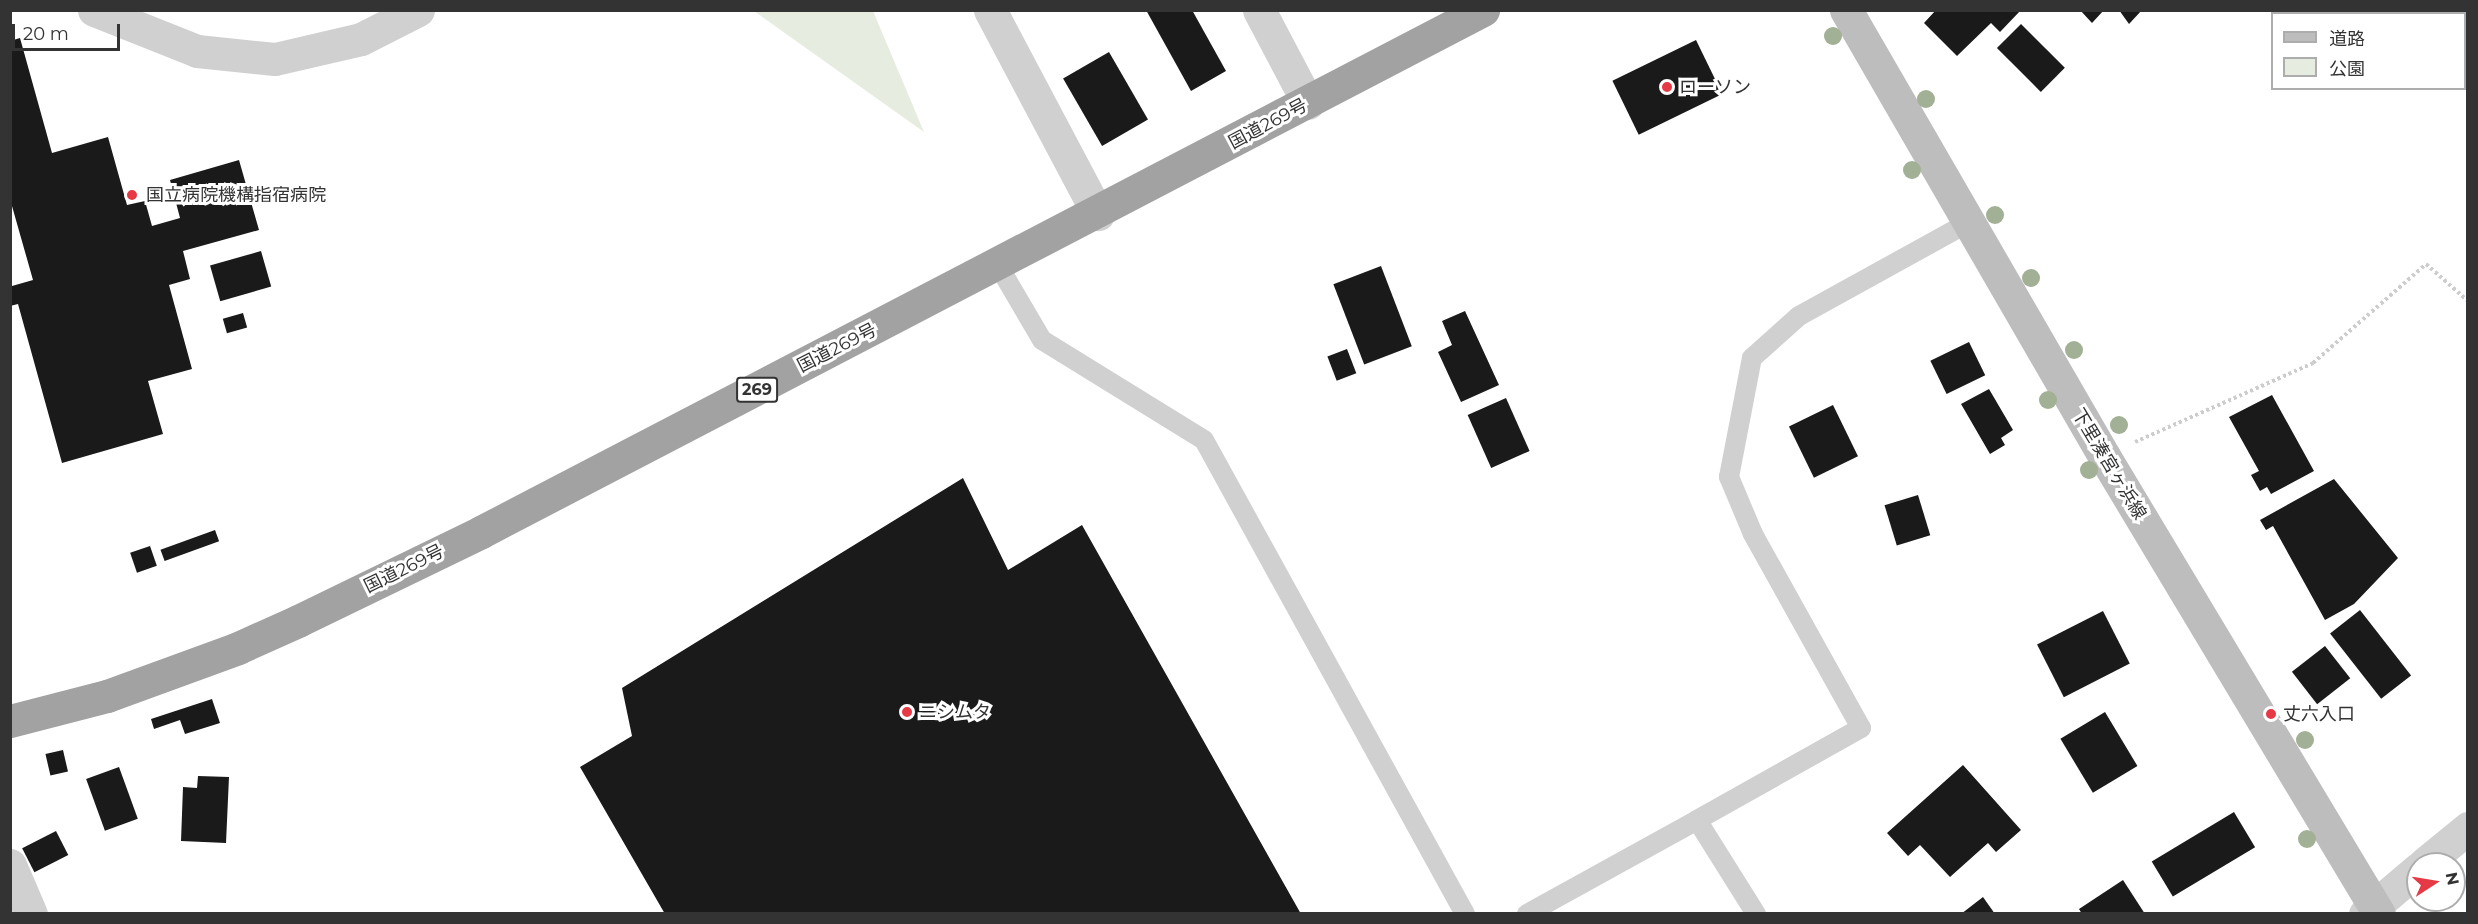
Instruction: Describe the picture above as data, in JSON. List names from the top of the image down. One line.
{"streets":{"highway":["国道269号","269"],"main road":["下里湊宮ヶ浜線"]},"places":["ローソン","国立病院機構指宿病院","ニシムタ","丈六入口"],"legend":["道路","公園"],"scale_bar":"20 m","north":"right"}
